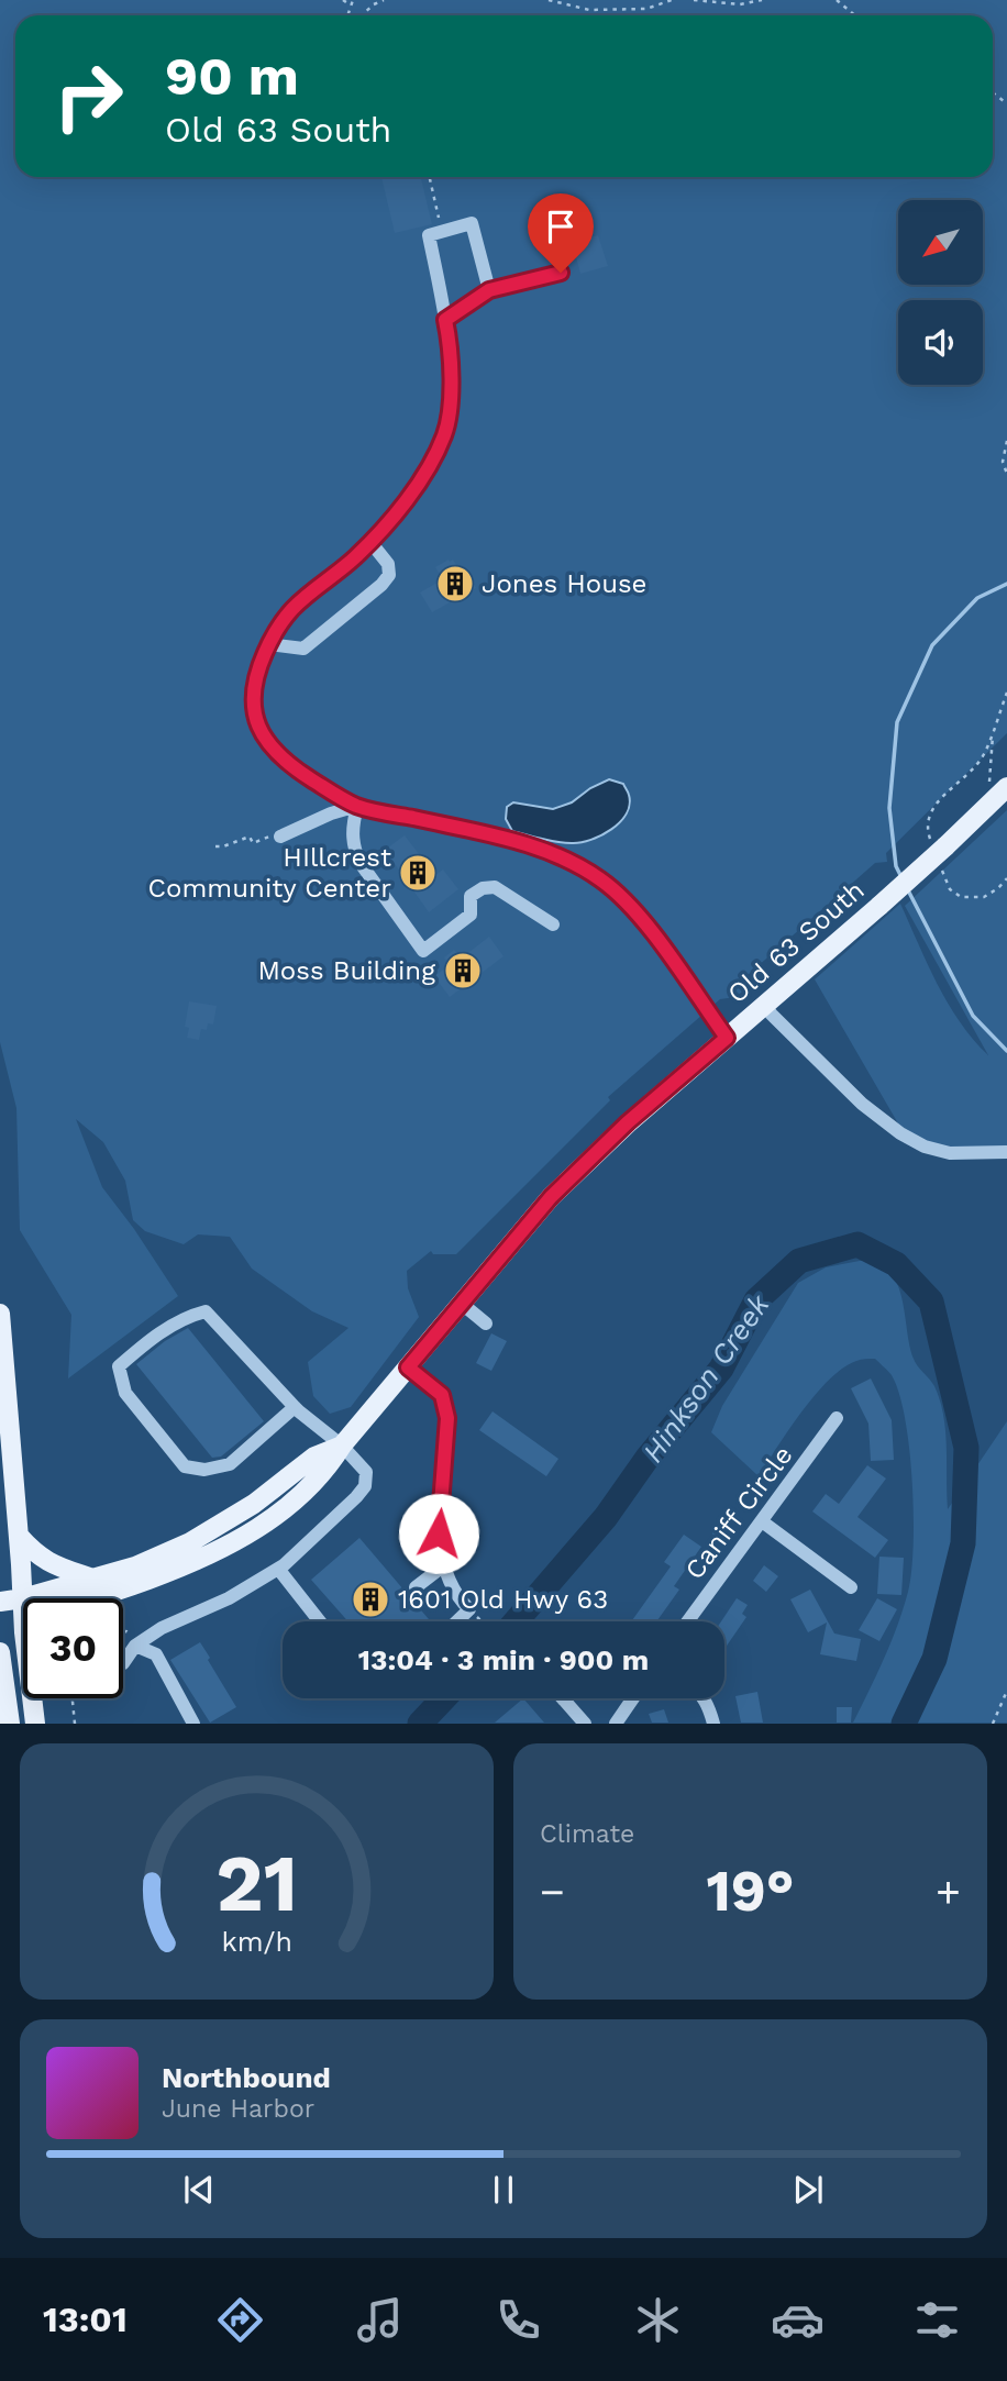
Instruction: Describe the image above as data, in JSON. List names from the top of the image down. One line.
{"streets":{"main road":["Old 63 South"],"street":["Caniff Circle"]},"water":["Hinkson Creek"],"places":{"building":["Jones House","HIllcrest Community Center","Moss Building","1601 Old Hwy 63"]},"north":"bottom left","page":{"turn":["90 m","Old 63 South"],"limit":"30","trip":"13:04 · 3 min · 900 m","tile":"Climate","heat":["−","19°","+"],"song":["Northbound","June Harbor"],"tabs":"13:01","gauge":["21","km/h"]}}
